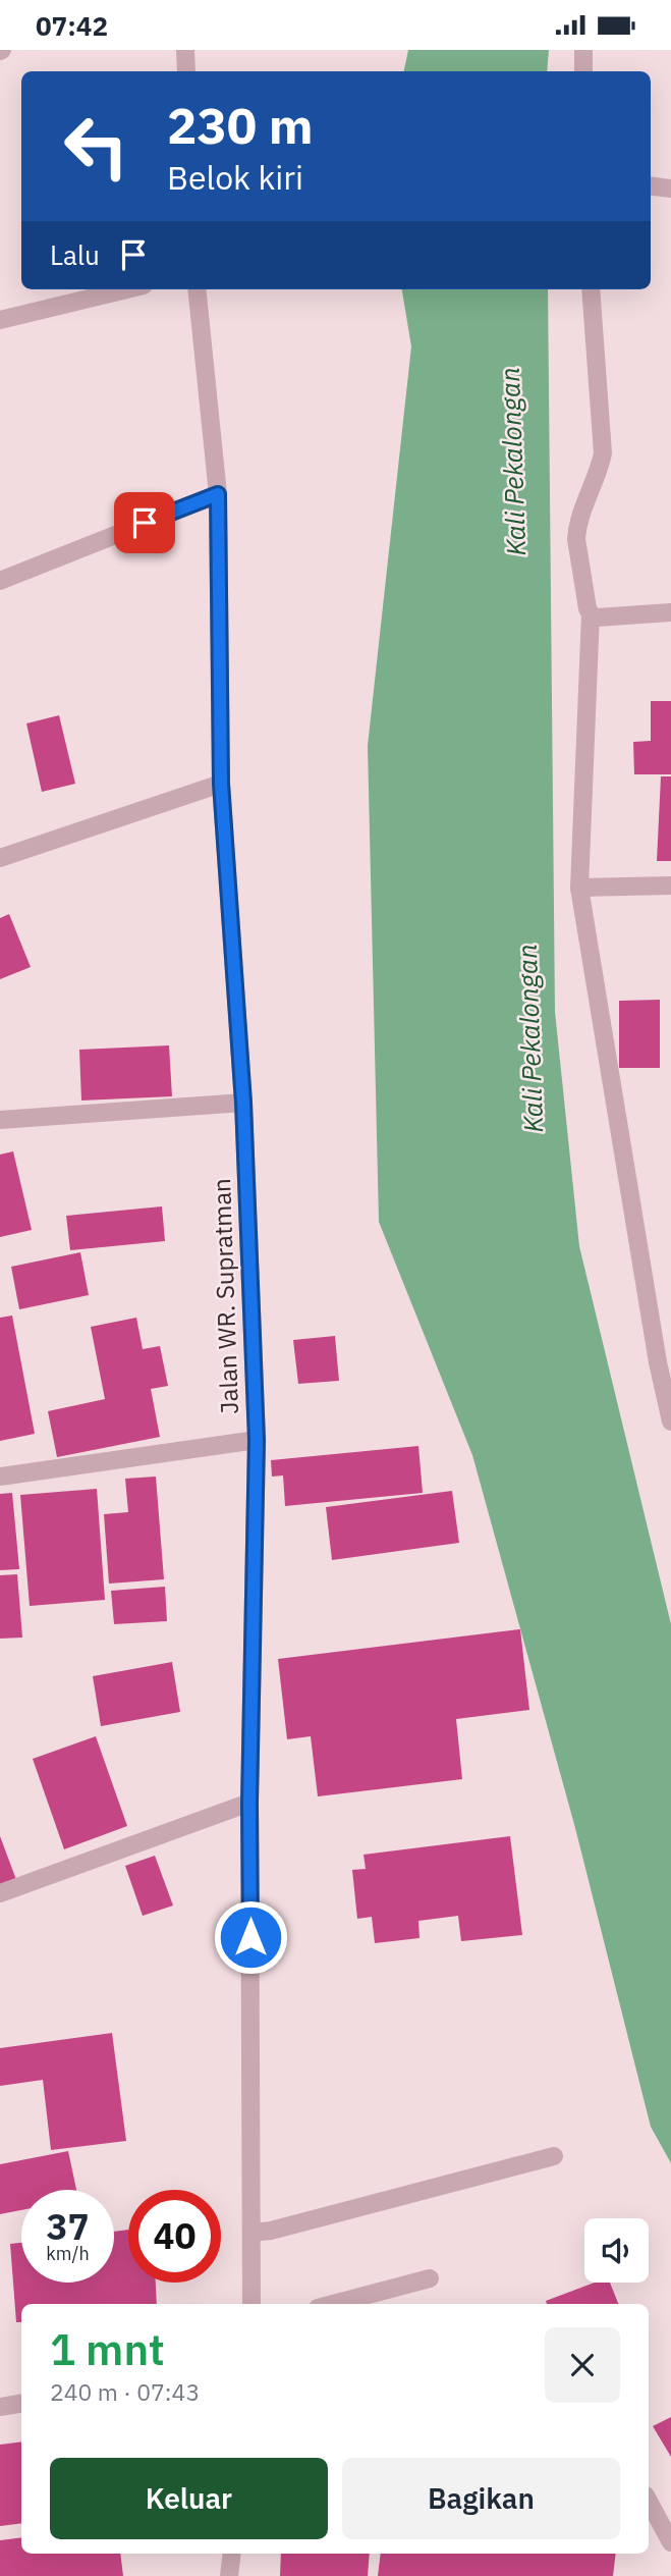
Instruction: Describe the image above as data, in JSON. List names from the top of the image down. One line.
{"streets":{"street":["Jalan WR. Supratman"]},"water":["Kali Pekalongan"],"page":{"status":"07:42","turn":["230 m","Belok kiri"],"then":"Lalu","speed":"37 km/h","limit":"40","heading":["1 mnt","240 m · 07:43"],"buttons":["Keluar","Bagikan"]}}
